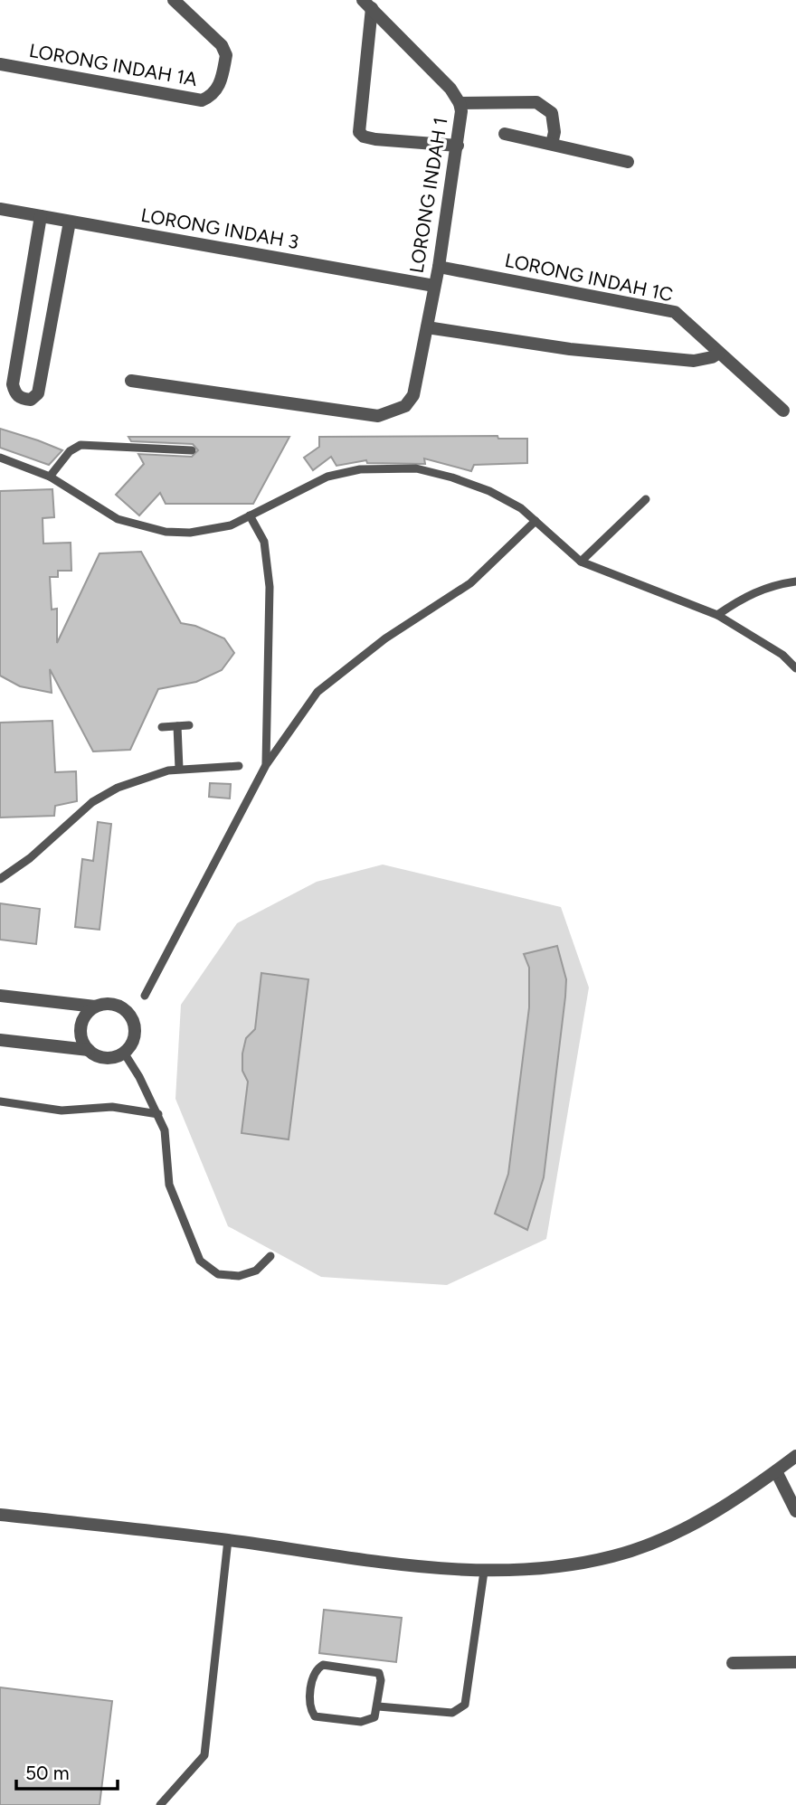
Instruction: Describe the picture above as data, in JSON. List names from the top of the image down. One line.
{"streets":{"street":["LORONG INDAH 1A","LORONG INDAH 1","LORONG INDAH 3","LORONG INDAH 1C"]},"crossings":[["LORONG INDAH 1","LORONG INDAH 3"],["LORONG INDAH 1","LORONG INDAH 1C"]],"scale_bar":"50 m"}
